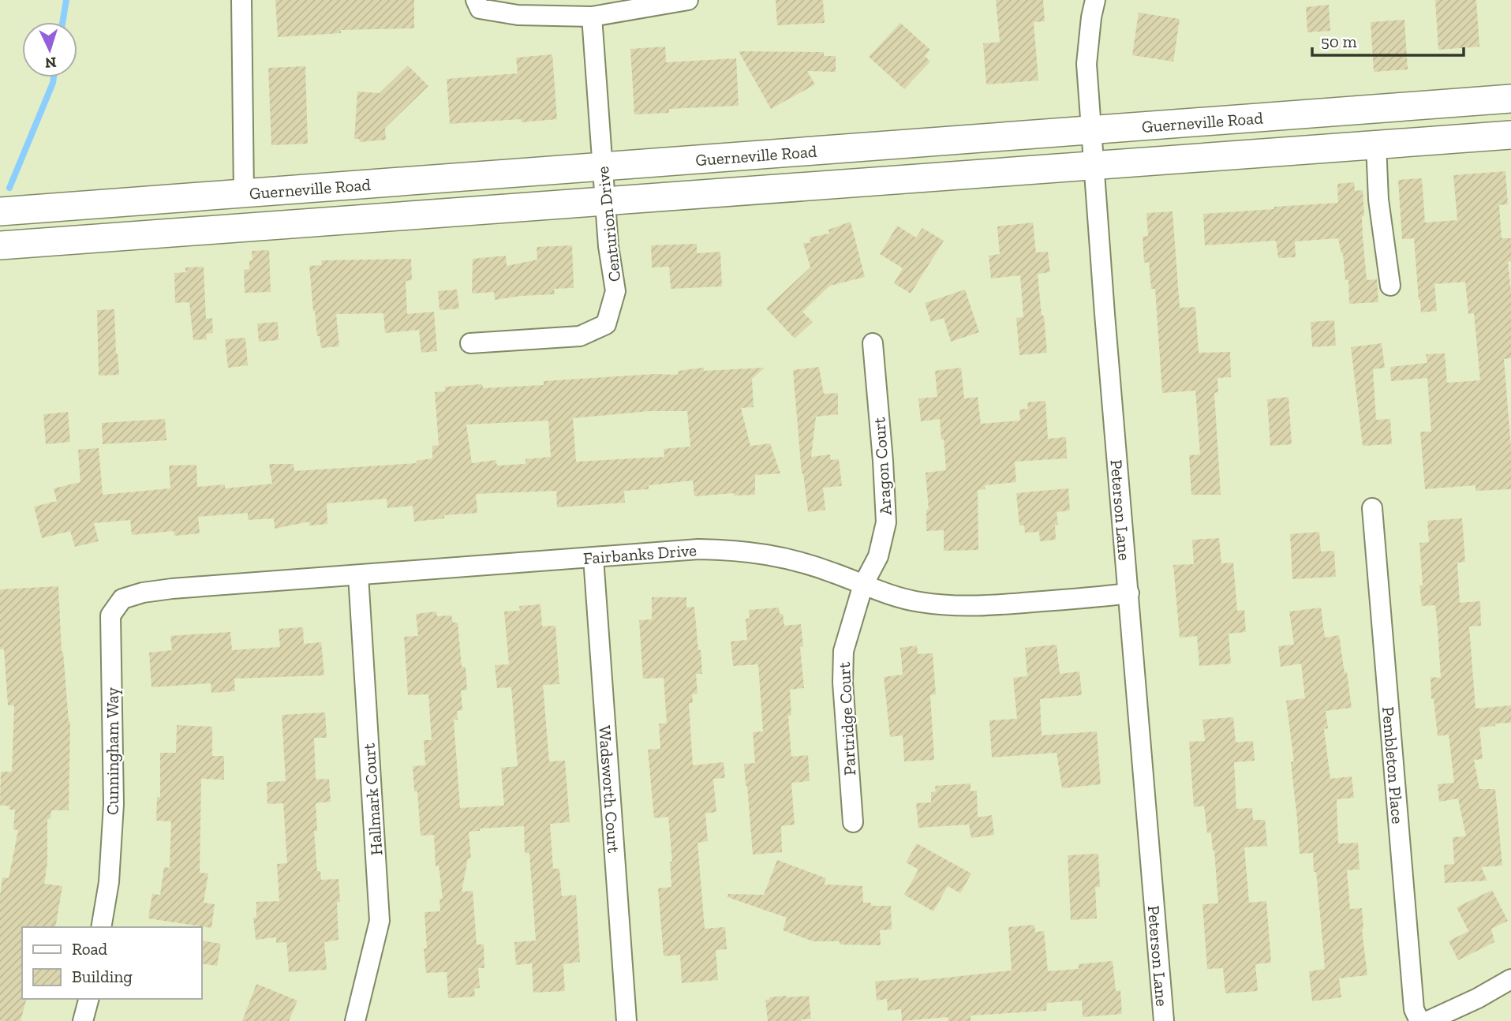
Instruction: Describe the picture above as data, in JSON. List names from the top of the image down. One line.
{"streets":{"main road":["Guerneville Road"],"street":["Centurion Drive","Aragon Court","Peterson Lane","Fairbanks Drive","Partridge Court","Cunningham Way","Pembleton Place","Wadsworth Court","Hallmark Court"]},"crossings":[["Guerneville Road","Centurion Drive"],["Guerneville Road","Peterson Lane"],["Aragon Court","Fairbanks Drive"],["Aragon Court","Partridge Court"],["Peterson Lane","Fairbanks Drive"],["Fairbanks Drive","Partridge Court"],["Fairbanks Drive","Cunningham Way"],["Fairbanks Drive","Wadsworth Court"],["Fairbanks Drive","Hallmark Court"]],"legend":["Road","Building"],"scale_bar":"50 m","north":"bottom"}
